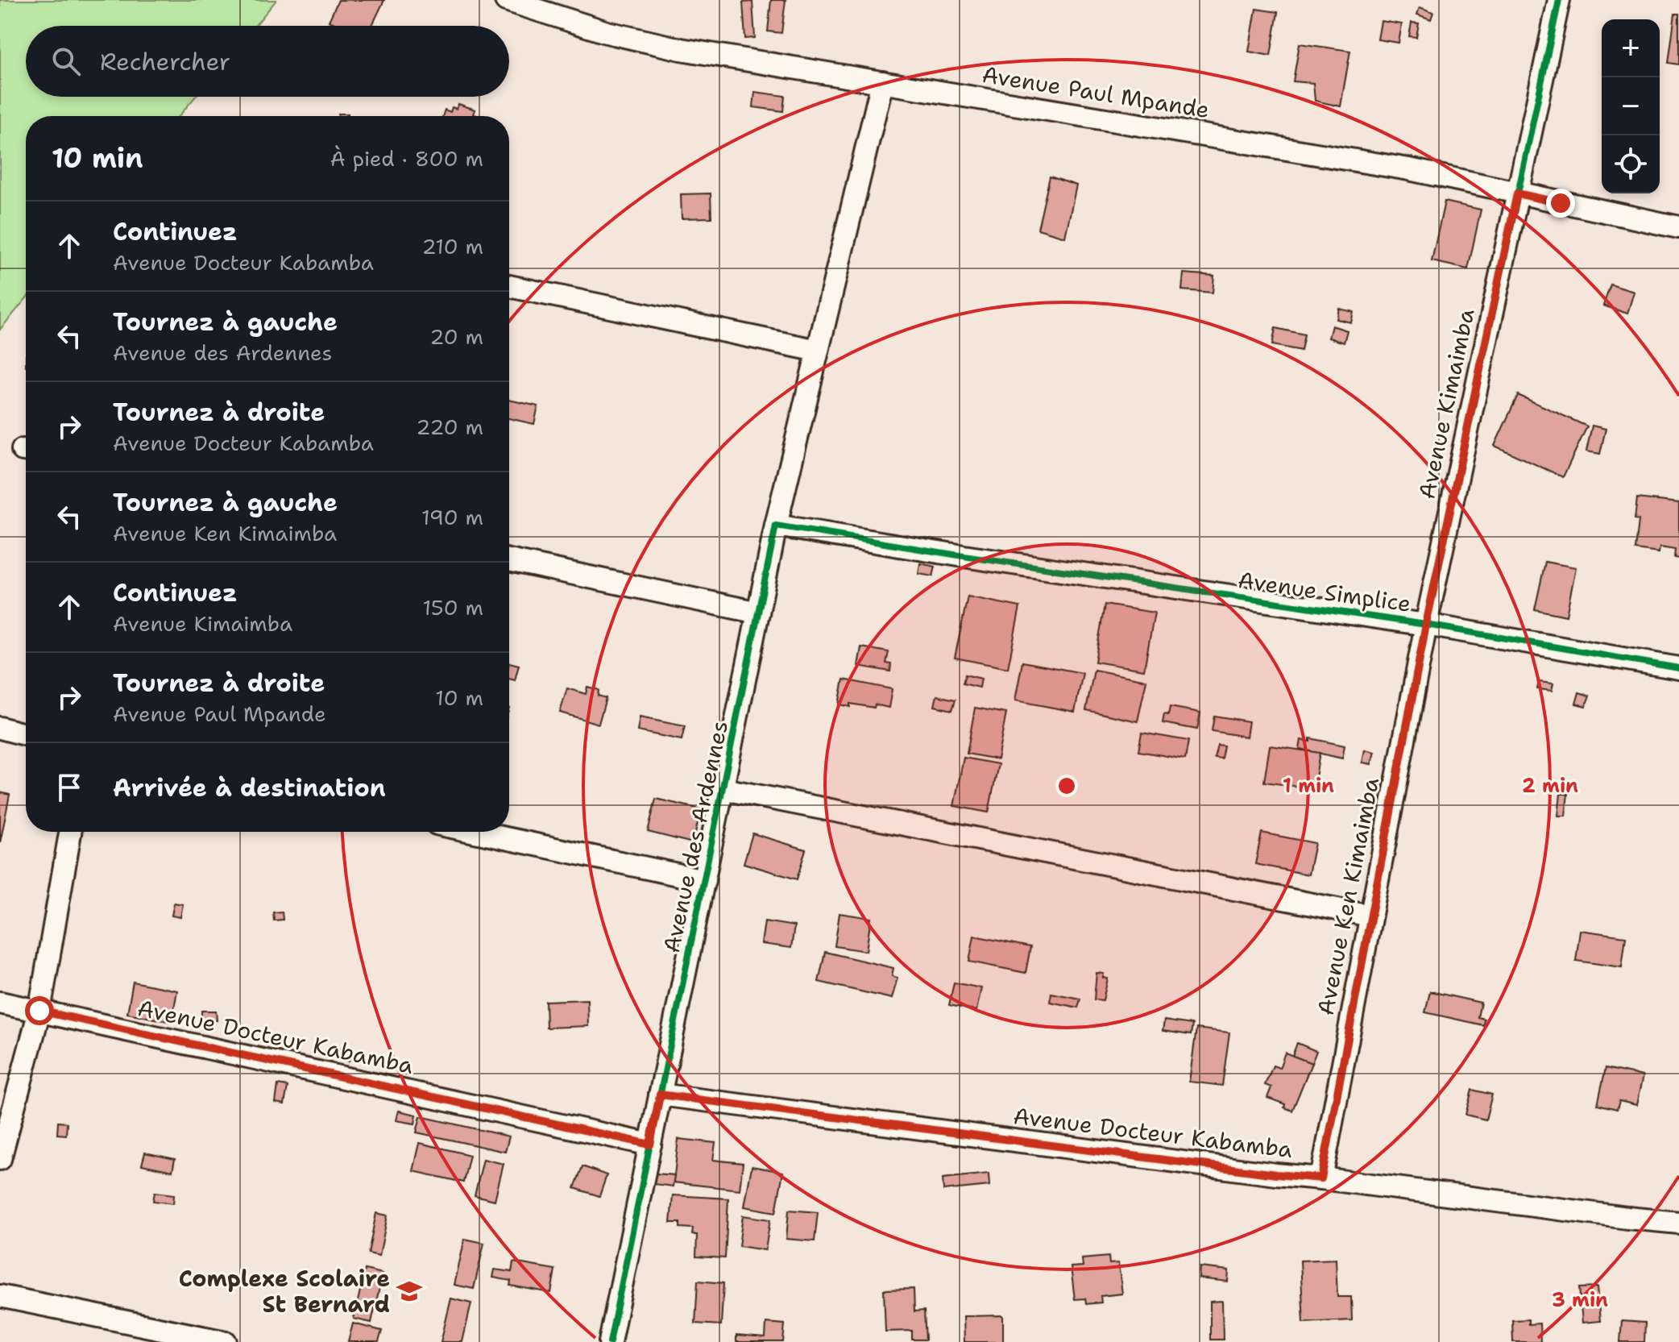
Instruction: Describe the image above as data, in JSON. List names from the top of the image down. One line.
{"streets":{"street":["Avenue Paul Mpande","Avenue Kimaimba","Avenue Simplice","Avenue des Ardennes","Avenue Ken Kimaimba","Avenue Docteur Kabamba"]},"crossings":[["Avenue Paul Mpande","Avenue Kimaimba"],["Avenue Paul Mpande","Avenue des Ardennes"],["Avenue Kimaimba","Avenue Simplice"],["Avenue Kimaimba","Avenue Ken Kimaimba"],["Avenue Simplice","Avenue des Ardennes"],["Avenue Simplice","Avenue Ken Kimaimba"],["Avenue des Ardennes","Avenue Docteur Kabamba"],["Avenue Ken Kimaimba","Avenue Docteur Kabamba"]],"places":{"school or university":["Complexe Scolaire St Bernard"]},"page":{"map_buttons":["+","−"],"search":"Rechercher","heading":["10 min","À pied · 800 m"],"list":[["Continuez","Avenue Docteur Kabamba","210 m"],["Tournez à gauche","Avenue des Ardennes","20 m"],["Tournez à droite","Avenue Docteur Kabamba","220 m"],["Tournez à gauche","Avenue Ken Kimaimba","190 m"],["Continuez","Avenue Kimaimba","150 m"],["Tournez à droite","Avenue Paul Mpande","10 m"],"Arrivée à destination"]},"rings":["1 min","2 min","3 min"]}
